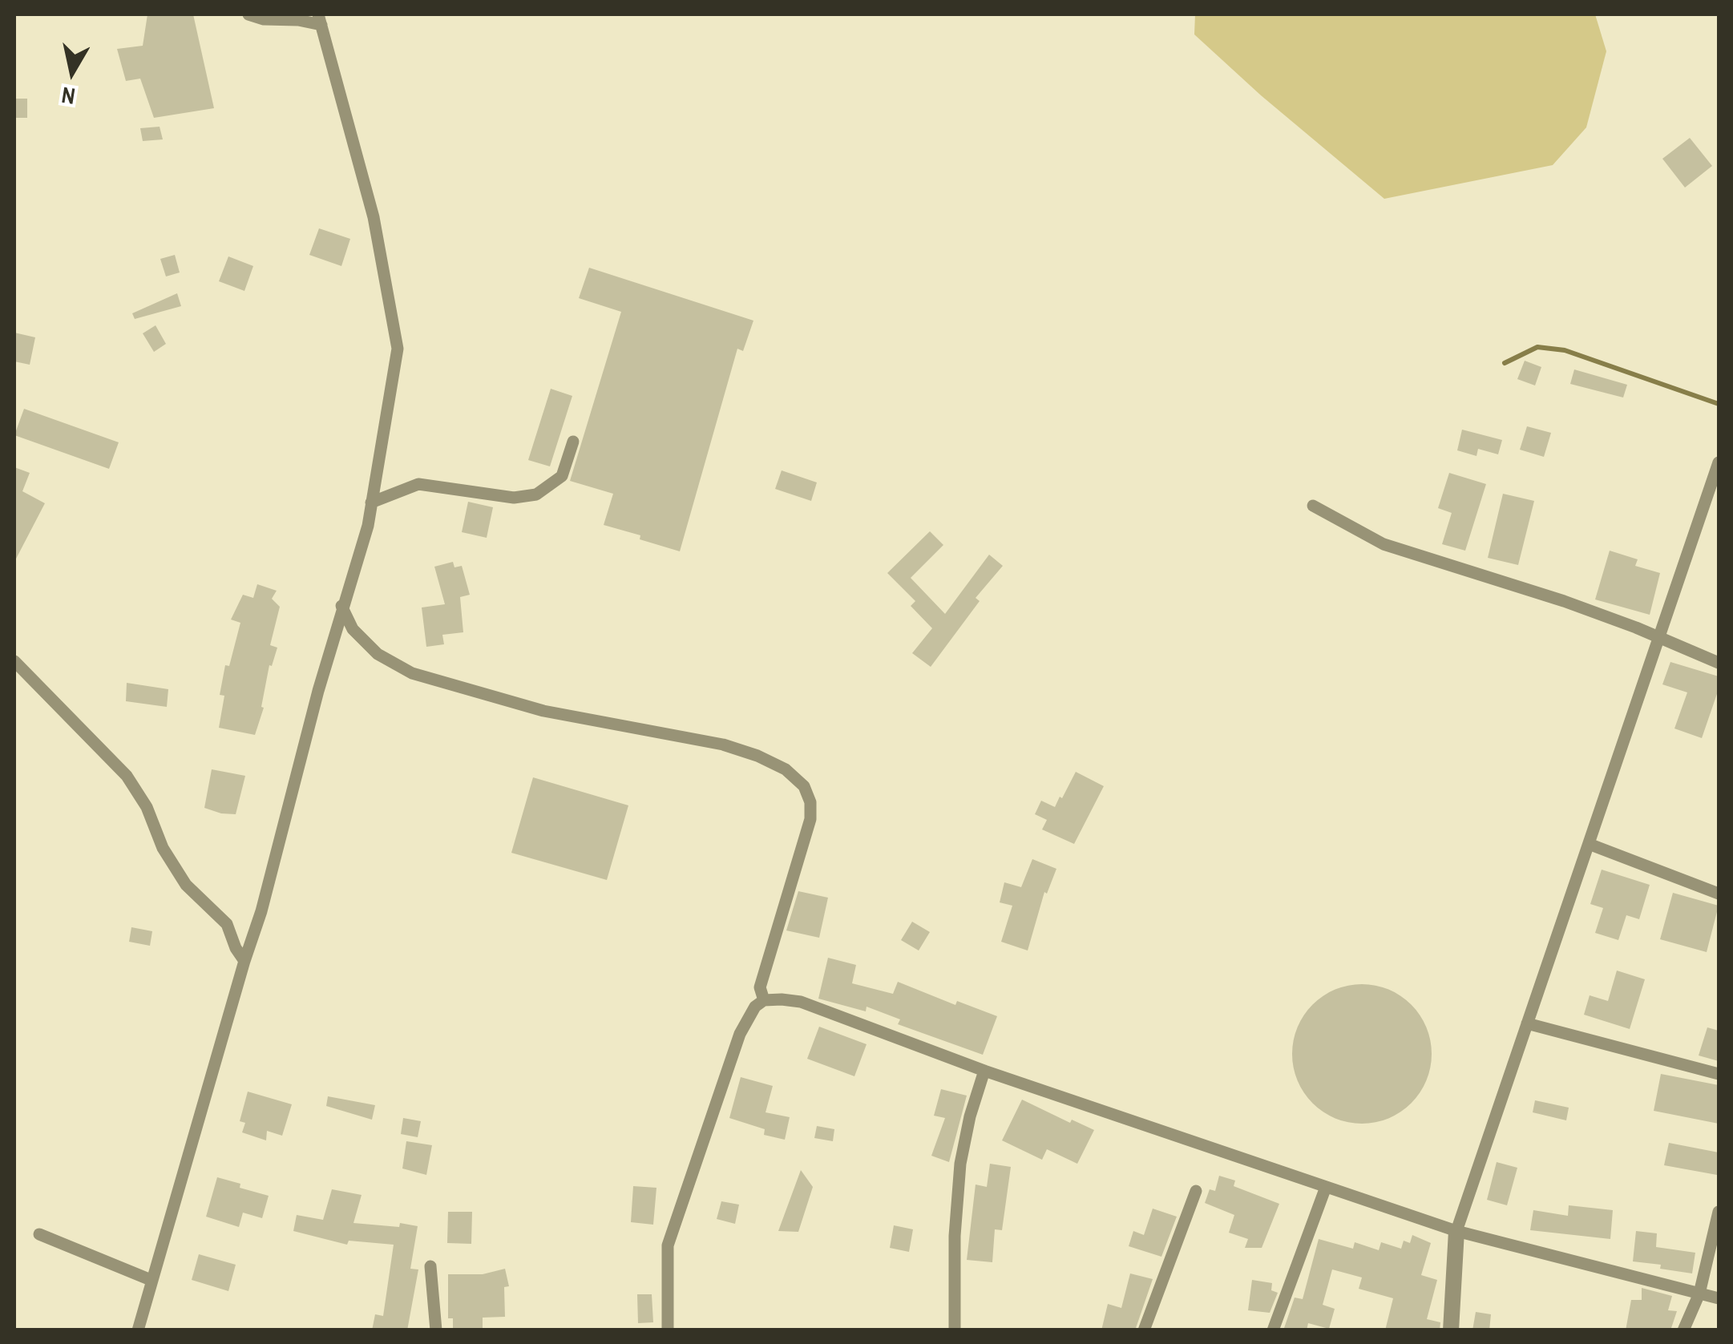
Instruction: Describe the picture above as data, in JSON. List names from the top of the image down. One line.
{"north":"bottom"}
